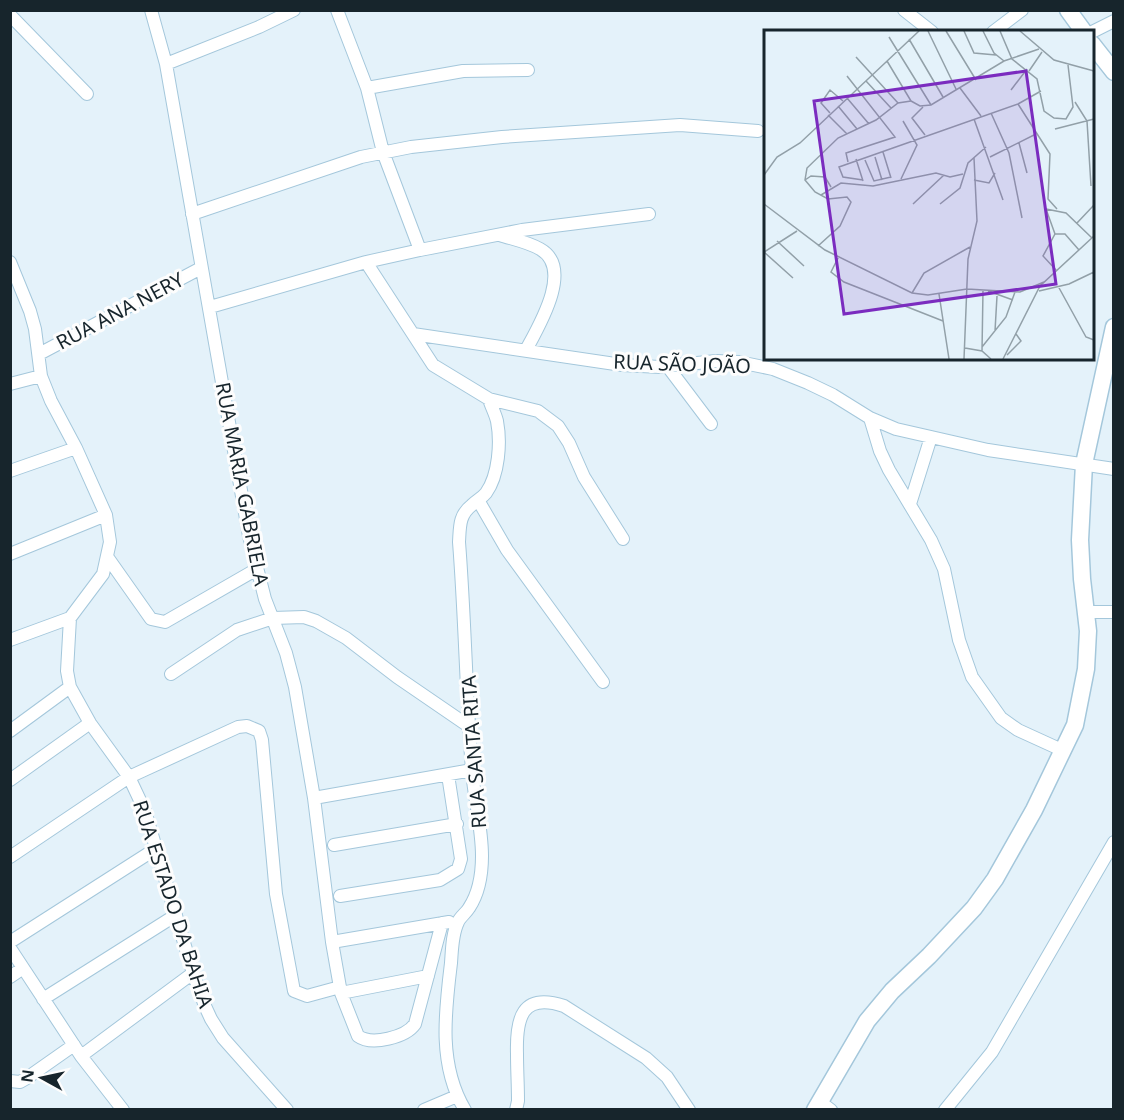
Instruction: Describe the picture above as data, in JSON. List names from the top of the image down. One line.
{"streets":{"street":["RUA ANA NERY","RUA SÃO JOÃO","RUA MARIA GABRIELA","RUA SANTA RITA","RUA ESTADO DA BAHIA"]},"crossings":[["RUA ANA NERY","RUA MARIA GABRIELA"]],"north":"left"}
